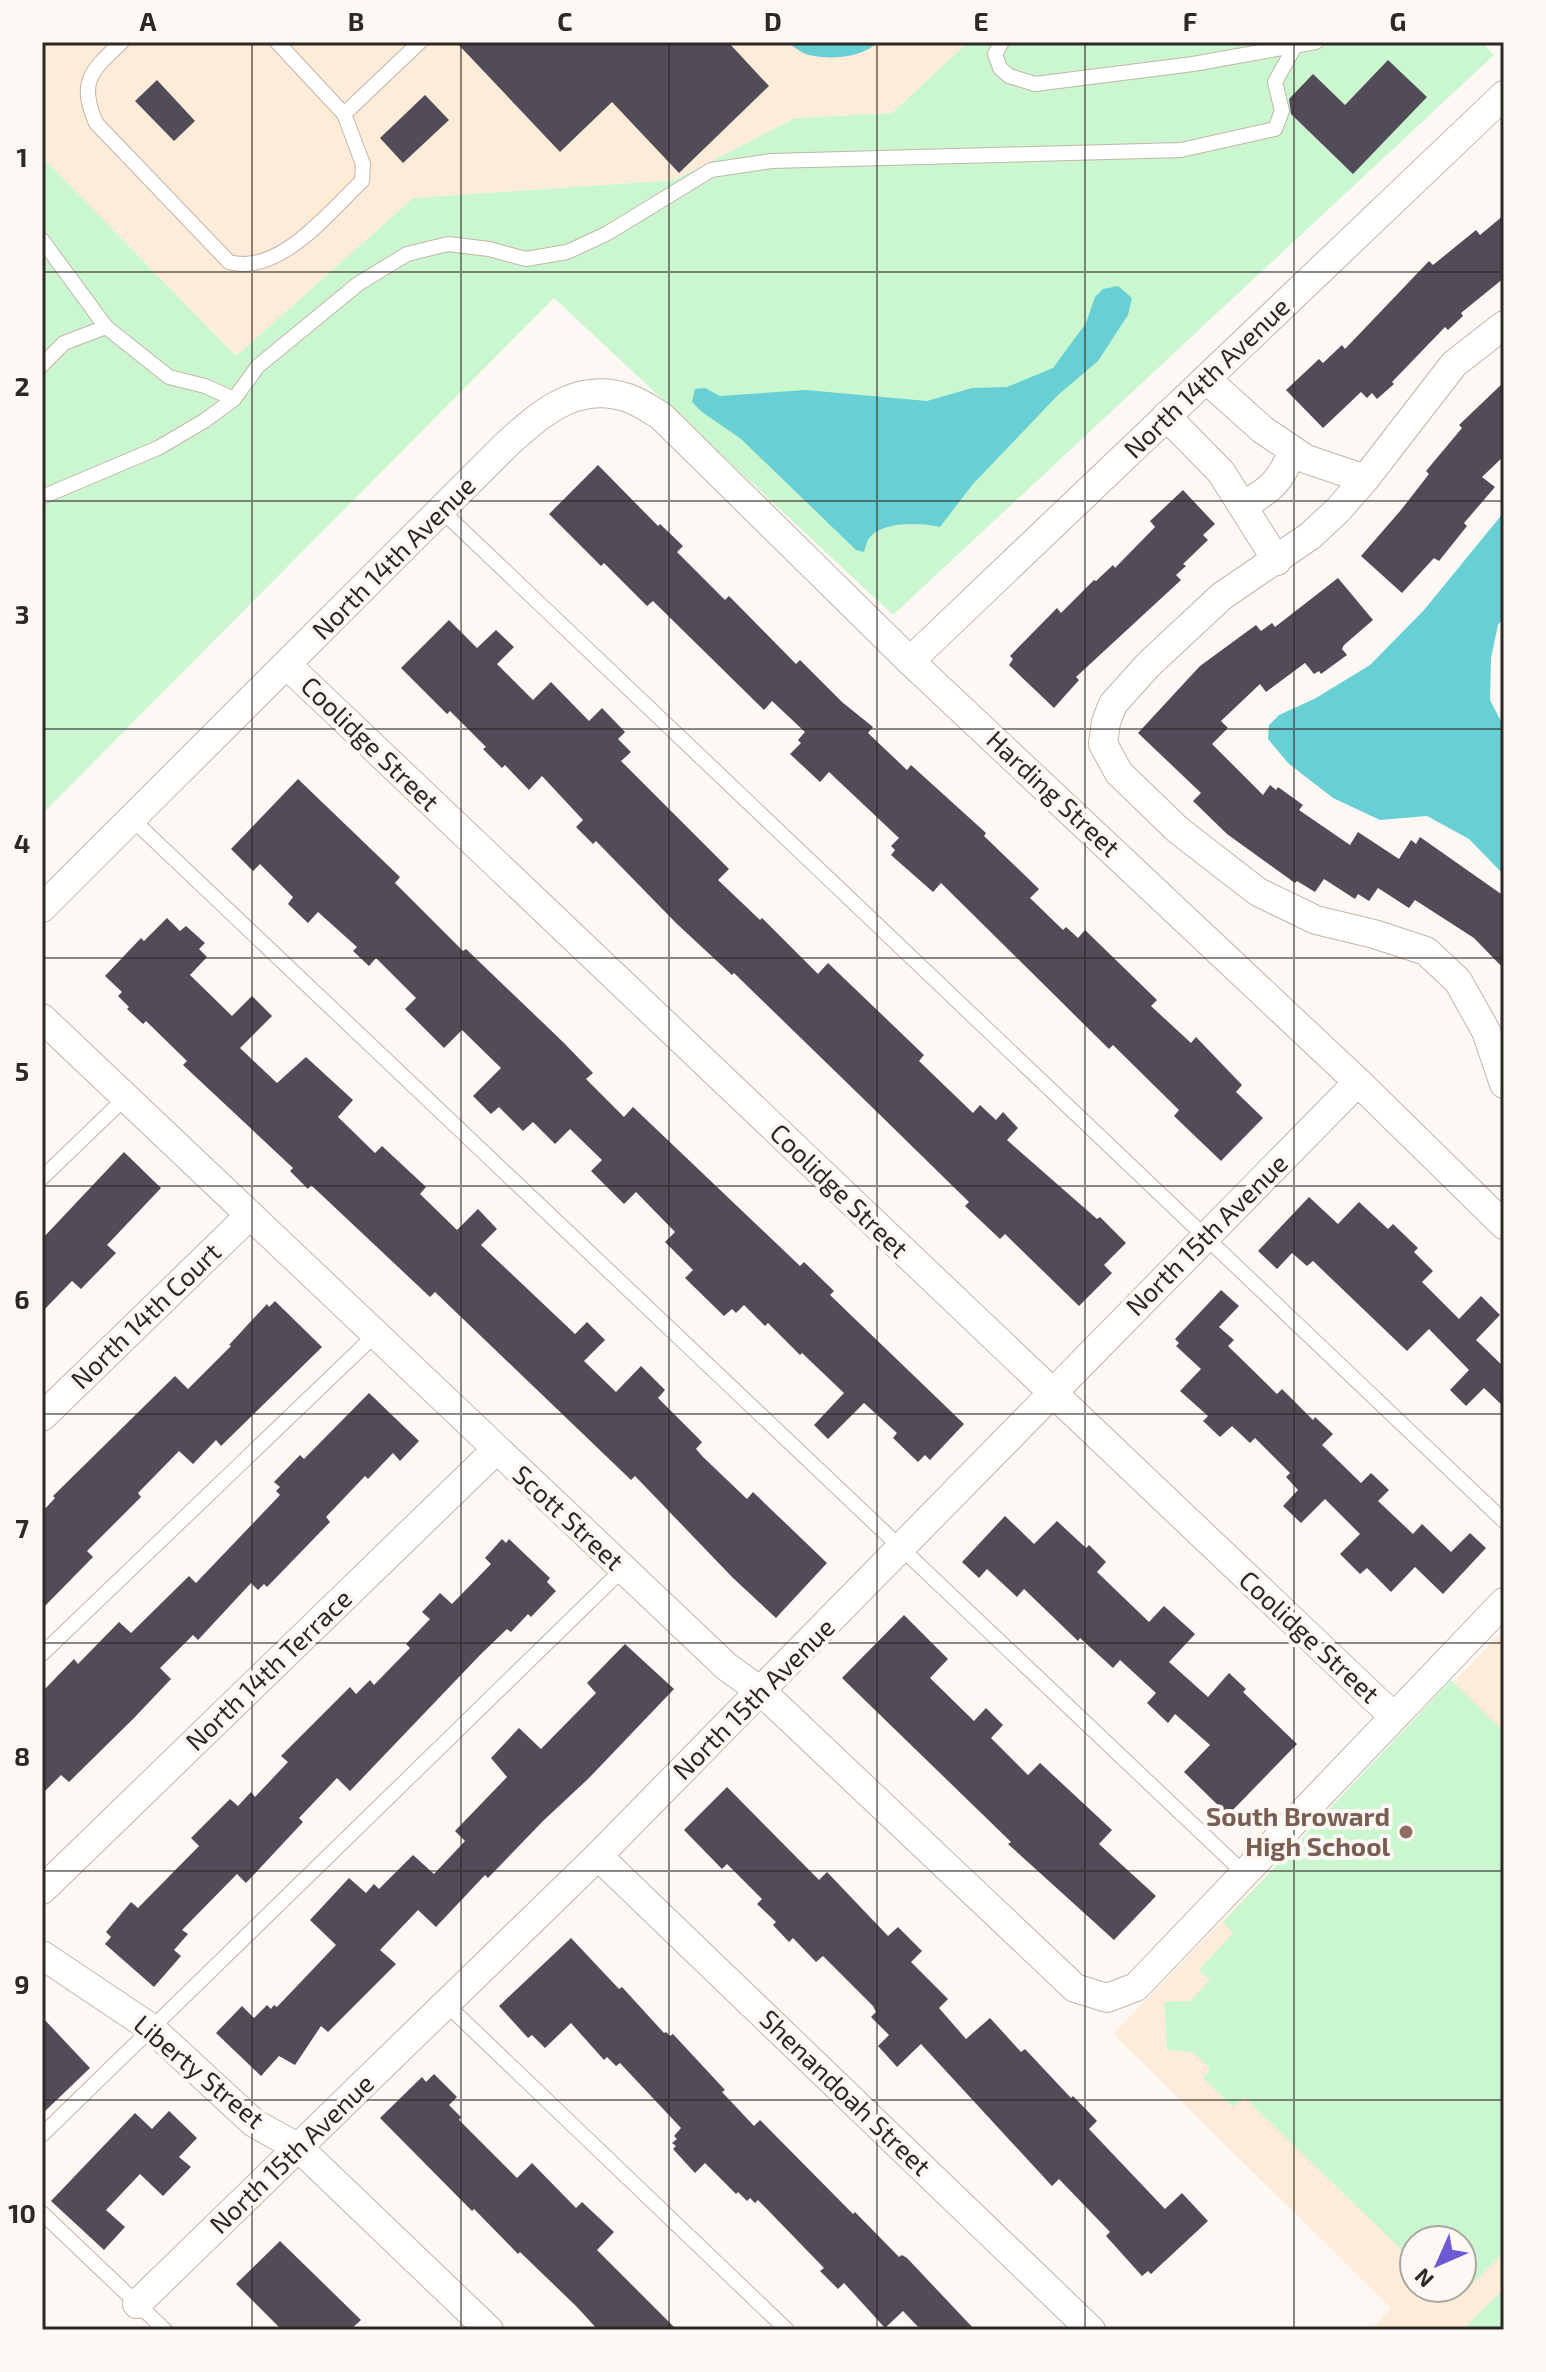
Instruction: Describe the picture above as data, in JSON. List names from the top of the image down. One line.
{"streets":{"street":["North 14th Avenue","Coolidge Street","Harding Street","North 15th Avenue","North 14th Court","Scott Street","North 14th Terrace","Liberty Street","Shenandoah Street"]},"crossings":[["North 14th Avenue","Coolidge Street"],["North 14th Avenue","Harding Street"],["Coolidge Street","North 15th Avenue"],["Harding Street","North 15th Avenue"],["North 15th Avenue","Scott Street"],["North 15th Avenue","Liberty Street"],["North 15th Avenue","Shenandoah Street"],["North 14th Court","Scott Street"],["Scott Street","North 14th Terrace"]],"places":["South Broward High School"],"north":"bottom left","grid":{"columns":["A","B","C","D","E","F","G"],"rows":["1","2","3","4","5","6","7","8","9","10"]}}
